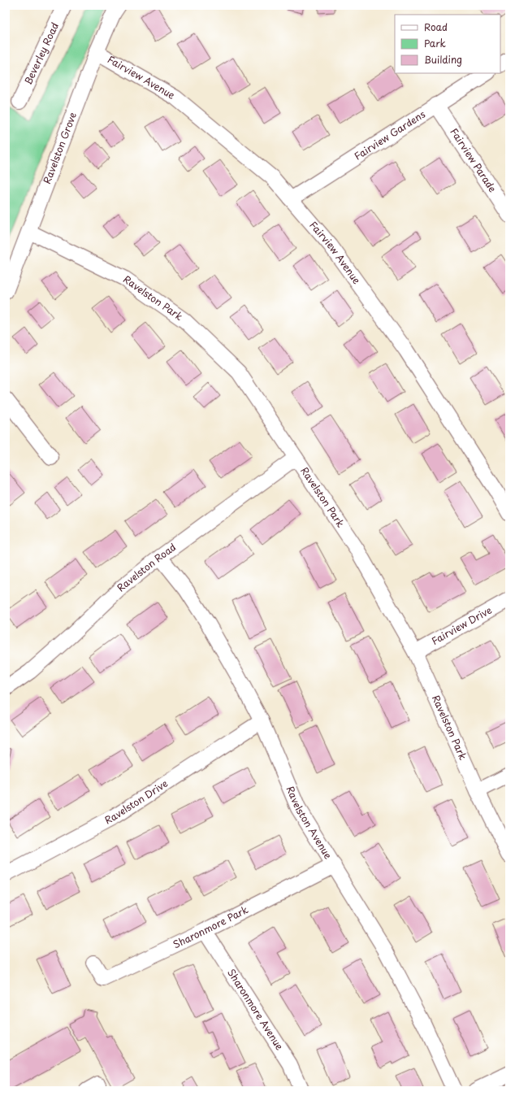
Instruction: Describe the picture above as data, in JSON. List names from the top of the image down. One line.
{"streets":{"street":["Beverley Road","Fairview Avenue","Fairview Gardens","Ravelston Grove","Fairview Parade","Ravelston Park","Ravelston Road","Fairview Drive","Ravelston Drive","Ravelston Avenue","Sharonmore Park","Sharonmore Avenue"]},"crossings":[["Fairview Avenue","Fairview Gardens"],["Fairview Avenue","Ravelston Grove"],["Fairview Gardens","Fairview Parade"],["Ravelston Grove","Ravelston Park"],["Ravelston Park","Ravelston Road"],["Ravelston Park","Fairview Drive"],["Ravelston Road","Ravelston Avenue"],["Ravelston Drive","Ravelston Avenue"],["Ravelston Avenue","Sharonmore Park"],["Sharonmore Park","Sharonmore Avenue"]],"legend":["Road","Park","Building"]}
